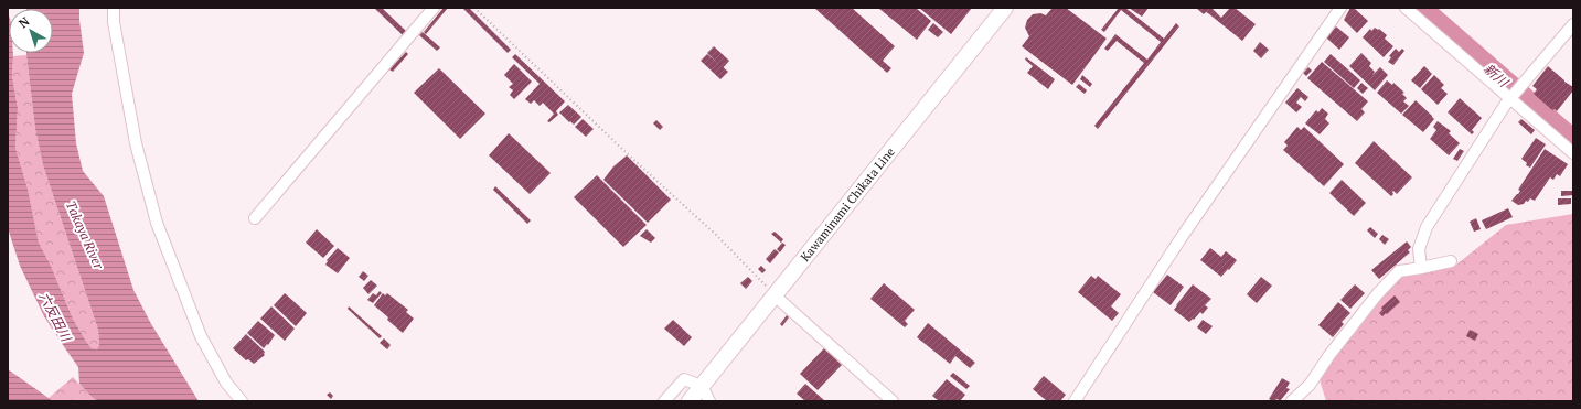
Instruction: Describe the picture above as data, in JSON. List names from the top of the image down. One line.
{"streets":{"main road":["Kawaminami Chikata Line"]},"water":["新川","Takaya River","六反田川"],"north":"top left"}
